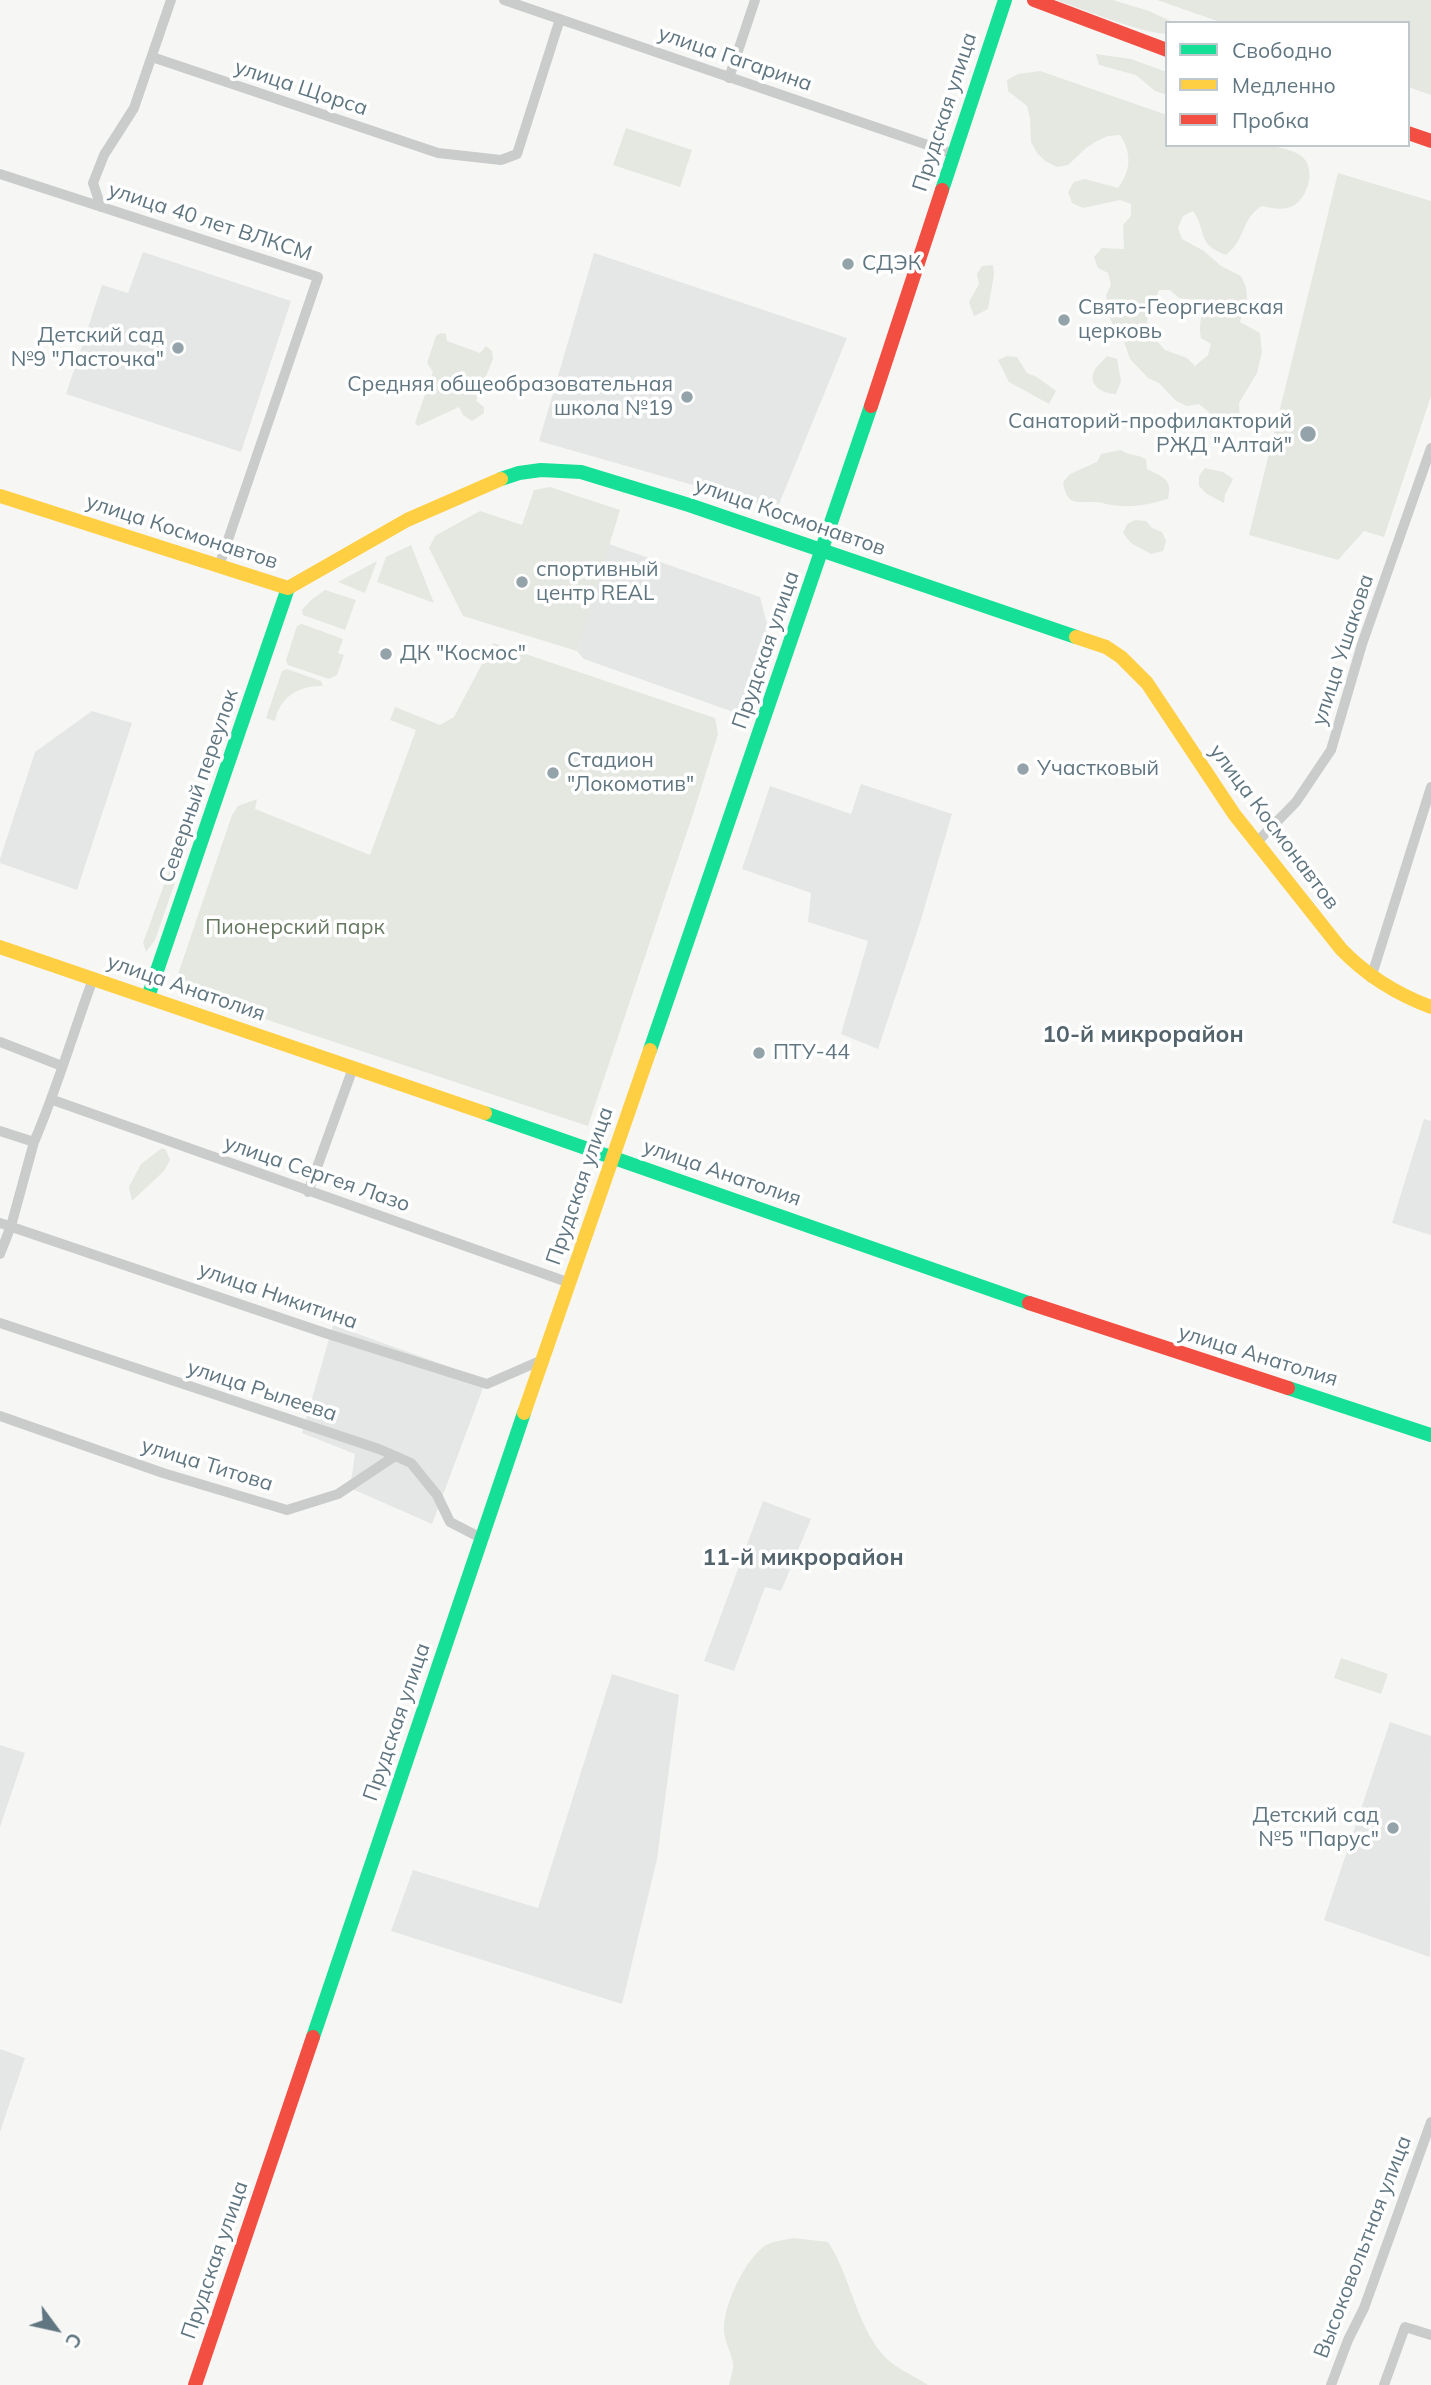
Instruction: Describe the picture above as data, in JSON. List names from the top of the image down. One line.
{"streets":{"street":["улица Гагарина","улица Щорса","Прудская улица","улица 40 лет ВЛКСМ","улица Космонавтов","улица Ушакова","Северный переулок","улица Анатолия","улица Сергея Лазо","улица Никитина","улица Рылеева","улица Титова","Высоковольтная улица"]},"crossings":[["улица Гагарина","улица Щорса"],["улица Гагарина","Прудская улица"],["Прудская улица","улица Космонавтов"],["Прудская улица","улица Анатолия"],["Прудская улица","улица Сергея Лазо"],["Прудская улица","улица Никитина"],["Прудская улица","улица Рылеева"],["улица 40 лет ВЛКСМ","улица Космонавтов"],["улица Космонавтов","улица Ушакова"],["улица Космонавтов","Северный переулок"],["Северный переулок","улица Анатолия"],["улица Рылеева","улица Титова"]],"districts":["10-й микрорайон","11-й микрорайон"],"parks":["Пионерский парк"],"places":["СДЭК","Свято-Георгиевская церковь","Детский сад №9 \"Ласточка\"","Средняя общеобразовательная школа №19","Санаторий-профилакторий РЖД \"Алтай\"","спортивный центр REAL","ДК \"Космос\"","Участковый","Стадион \"Локомотив\"","ПТУ-44","Детский сад №5 \"Парус\""],"legend":["Свободно","Медленно","Пробка"],"north":"bottom right"}
